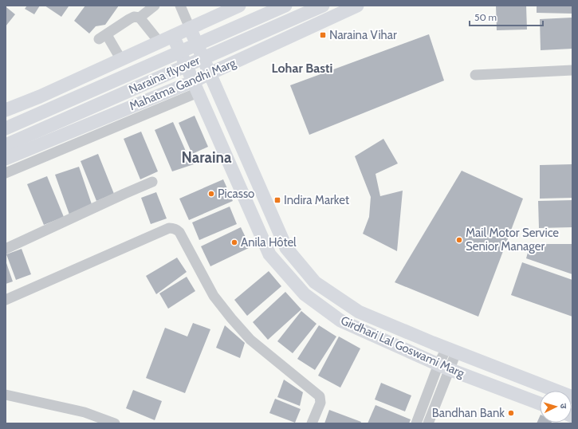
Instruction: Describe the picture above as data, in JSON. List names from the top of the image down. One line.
{"streets":{"main road":["Naraina flyover","Mahatma Gandhi Marg","Girdhari Lal Goswami Marg"]},"crossings":[["Mahatma Gandhi Marg","Girdhari Lal Goswami Marg"]],"districts":["Lohar Basti","Naraina"],"places":{"transit":["Naraina Vihar","Indira Market"],"other":["Picasso","Mail Motor Service Senior Manager","Anila Hôtel","Bandhan Bank"]},"scale_bar":"50 m","north":"right"}
